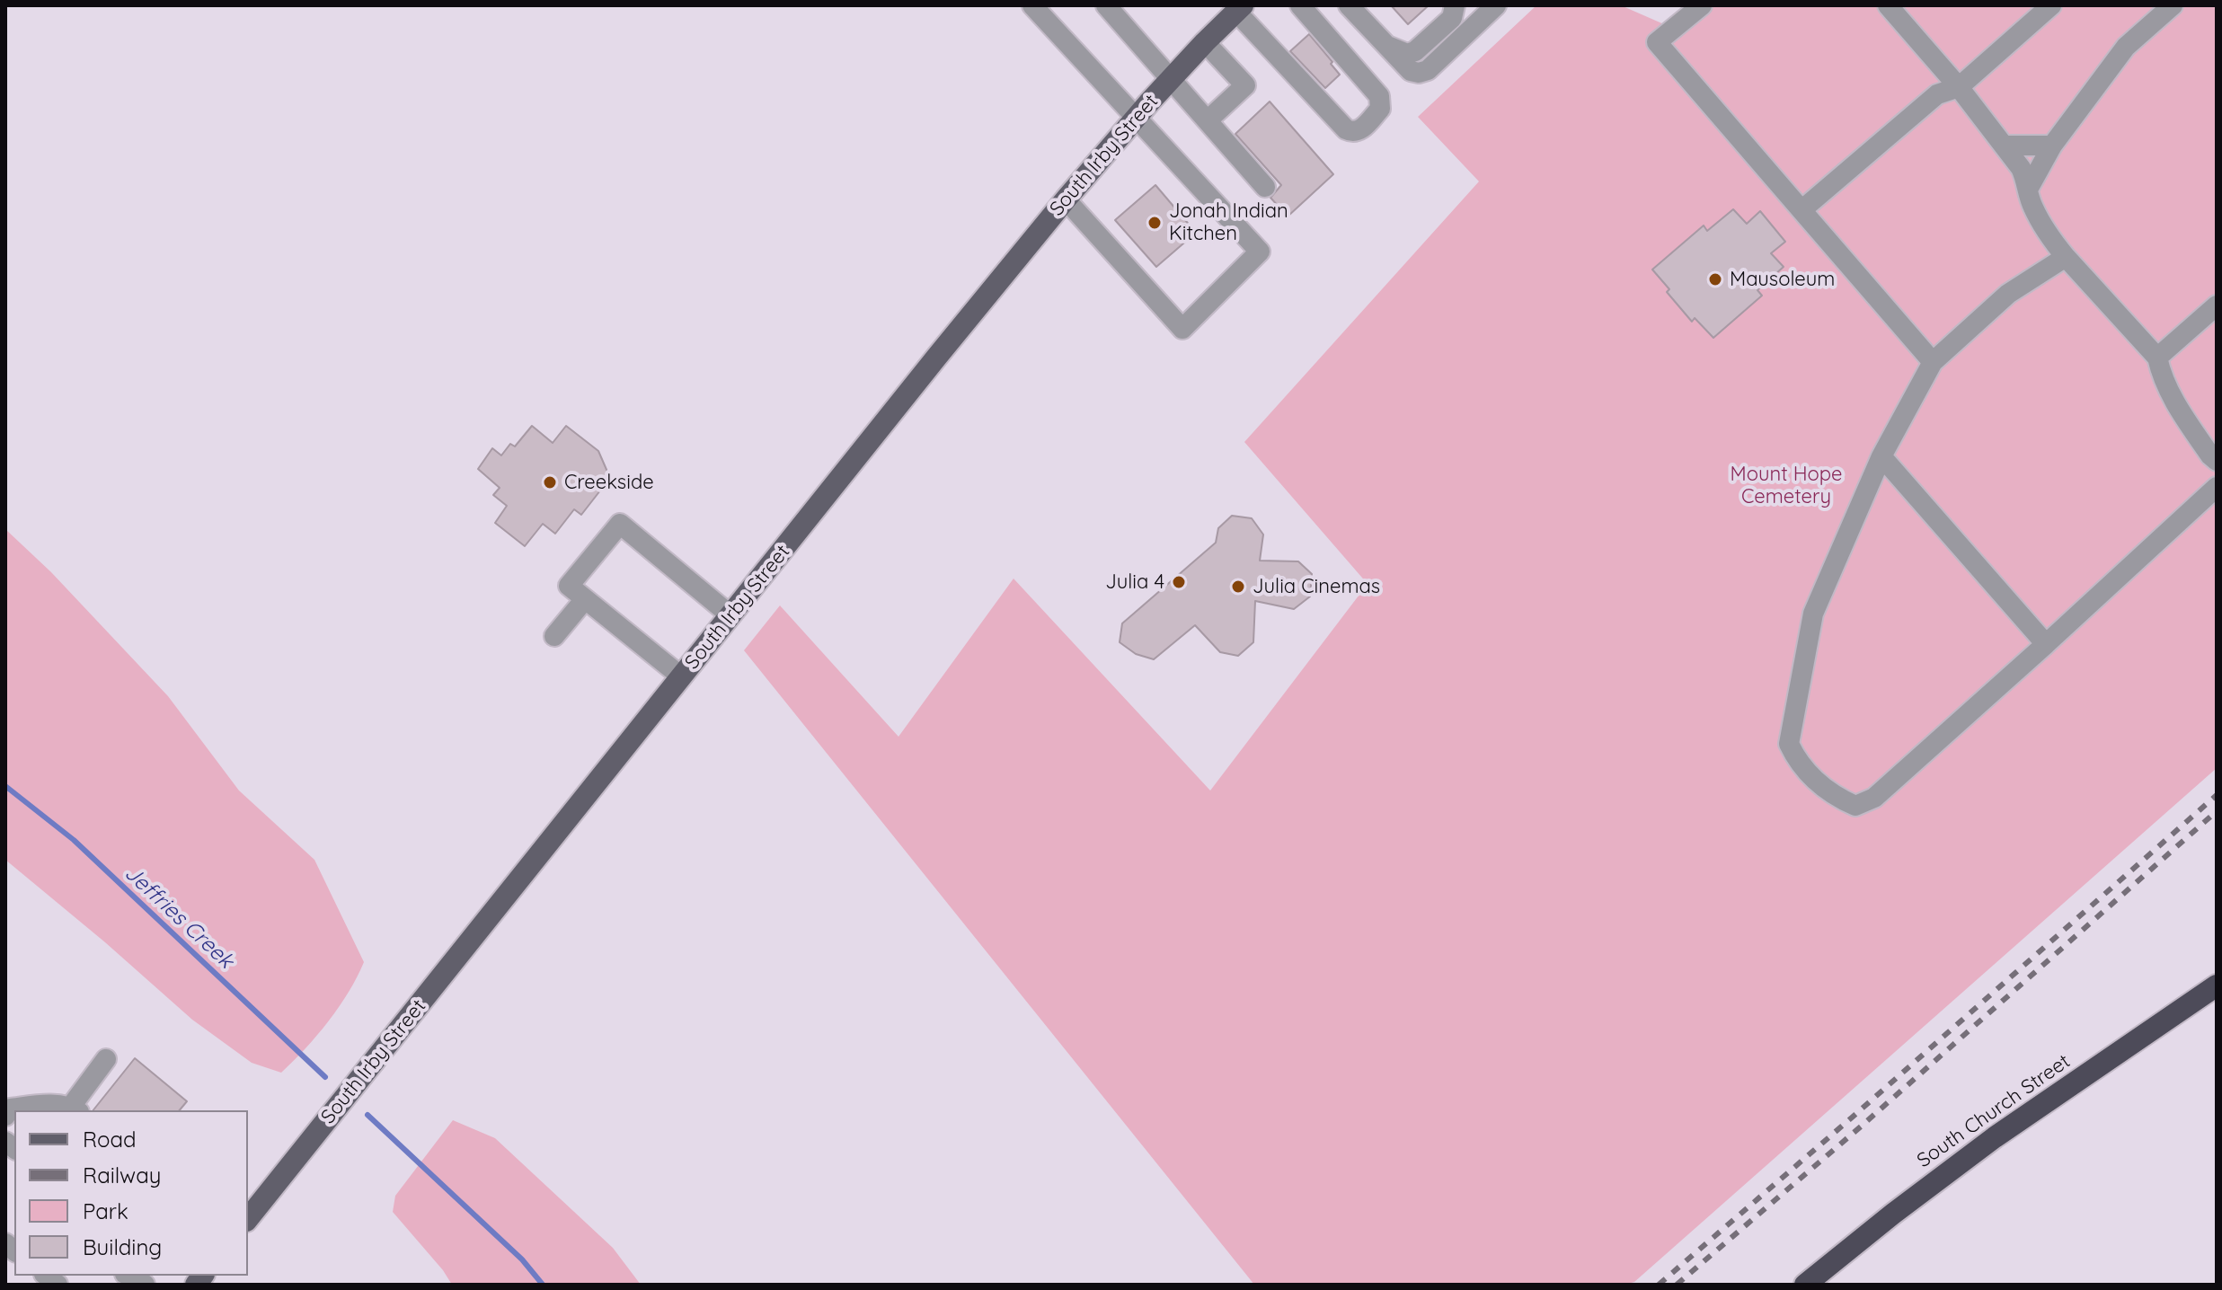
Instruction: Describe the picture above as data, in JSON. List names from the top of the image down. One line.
{"streets":{"highway":["South Church Street"],"main road":["South Irby Street"]},"water":["Jeffries Creek"],"parks":["Mount Hope Cemetery"],"places":["Jonah Indian Kitchen","Mausoleum","Creekside","Julia 4","Julia Cinemas"],"legend":["Road","Railway","Park","Building"]}
